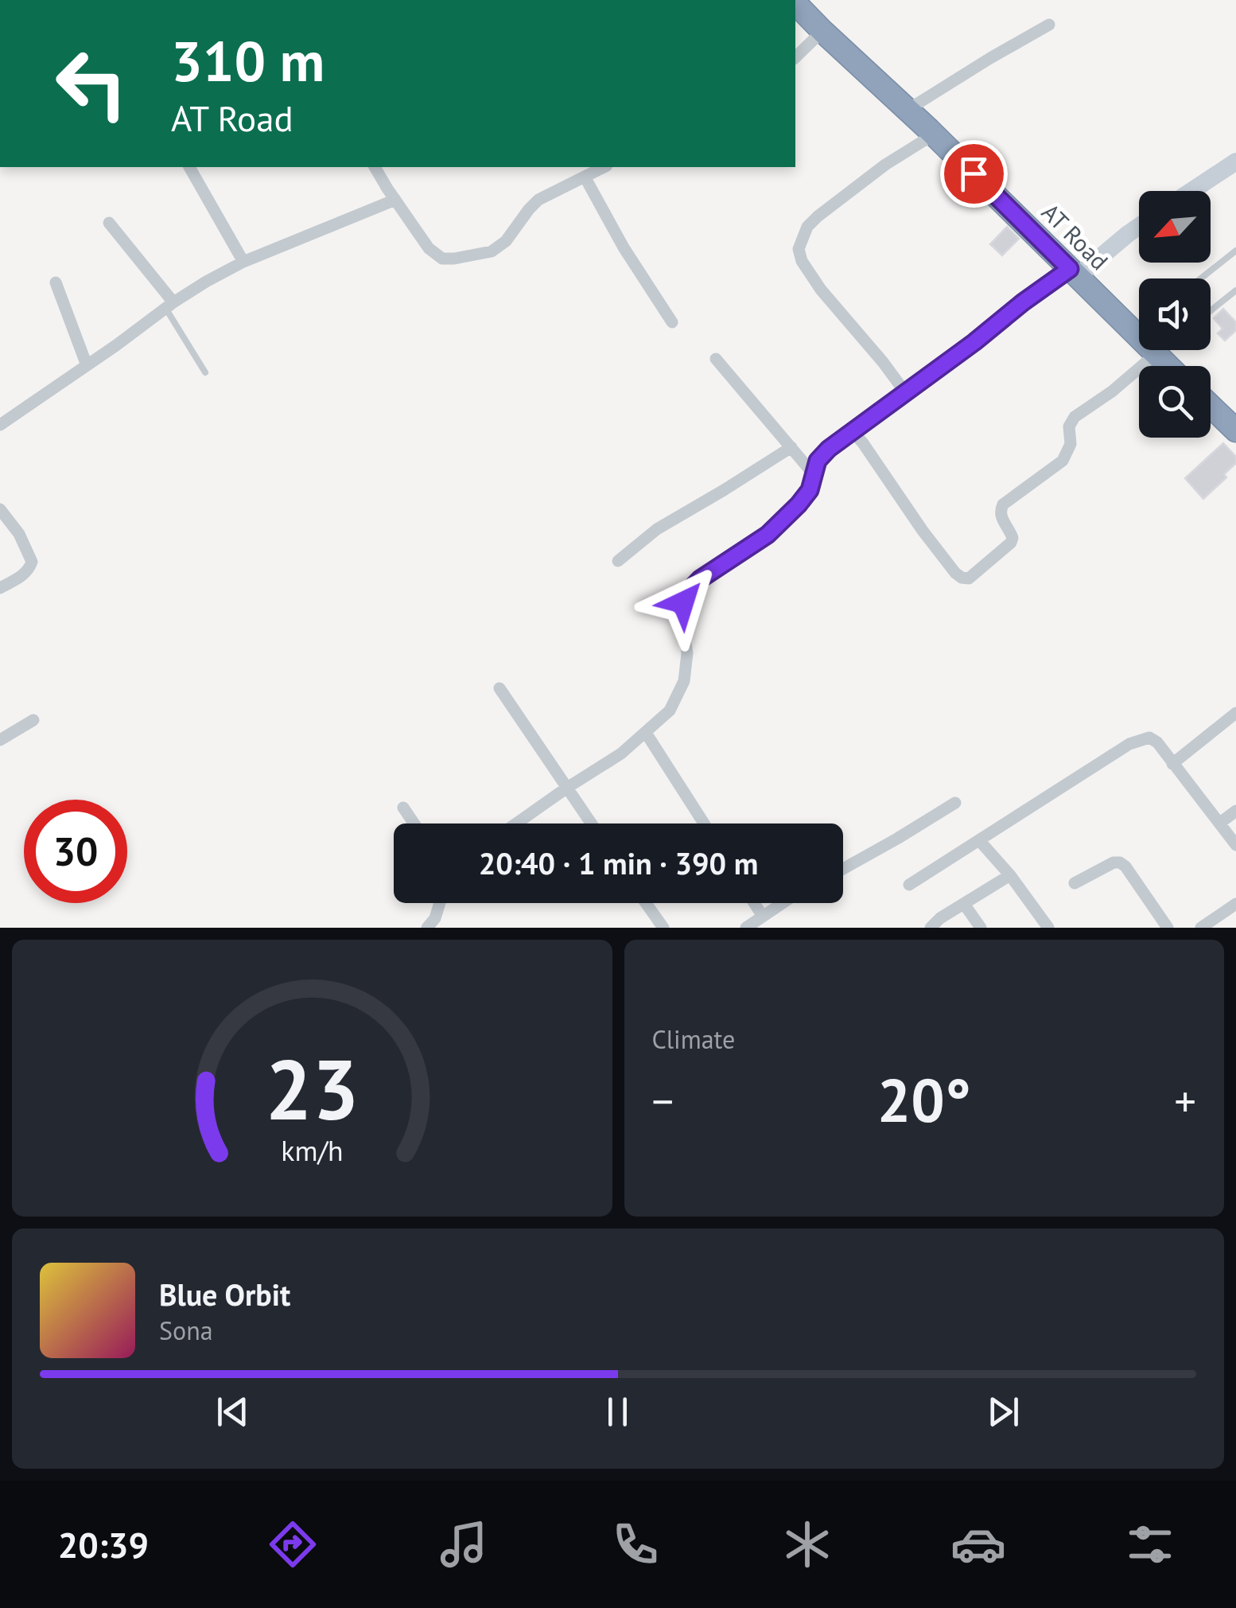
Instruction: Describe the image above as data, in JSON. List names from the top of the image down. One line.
{"streets":{"highway":["AT Road"]},"north":"bottom left","page":{"turn":["310 m","AT Road"],"limit":"30","trip":"20:40 · 1 min · 390 m","tile":"Climate","heat":["−","20°","+"],"song":["Blue Orbit","Sona"],"tabs":"20:39","gauge":["23","km/h"]}}
